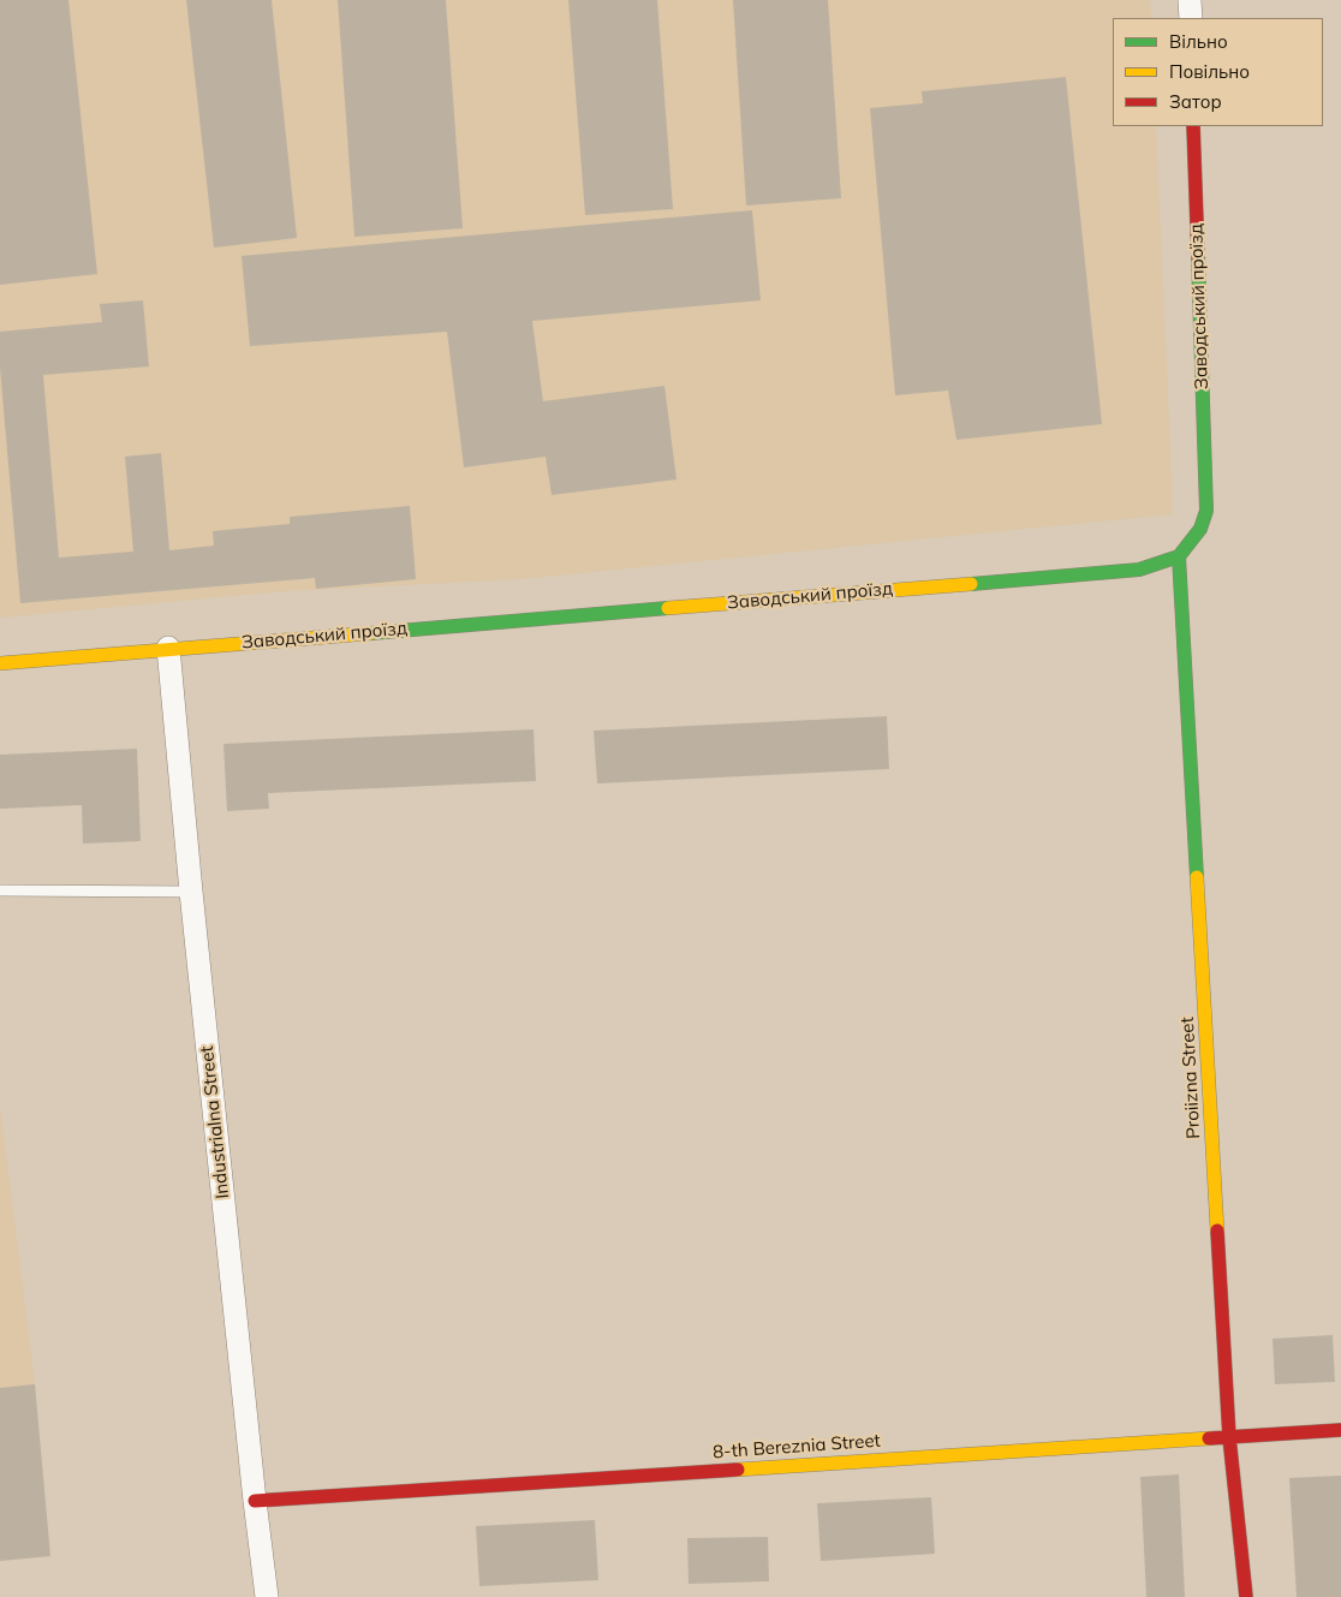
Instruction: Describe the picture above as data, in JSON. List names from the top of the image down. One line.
{"streets":{"street":["Заводський проїзд","Proiizna Street","Industrialna Street","8-th Bereznia Street"]},"crossings":[["Заводський проїзд","Proiizna Street"],["Заводський проїзд","Industrialna Street"],["Proiizna Street","8-th Bereznia Street"],["Industrialna Street","8-th Bereznia Street"]],"legend":["Вільно","Повільно","Затор"]}
